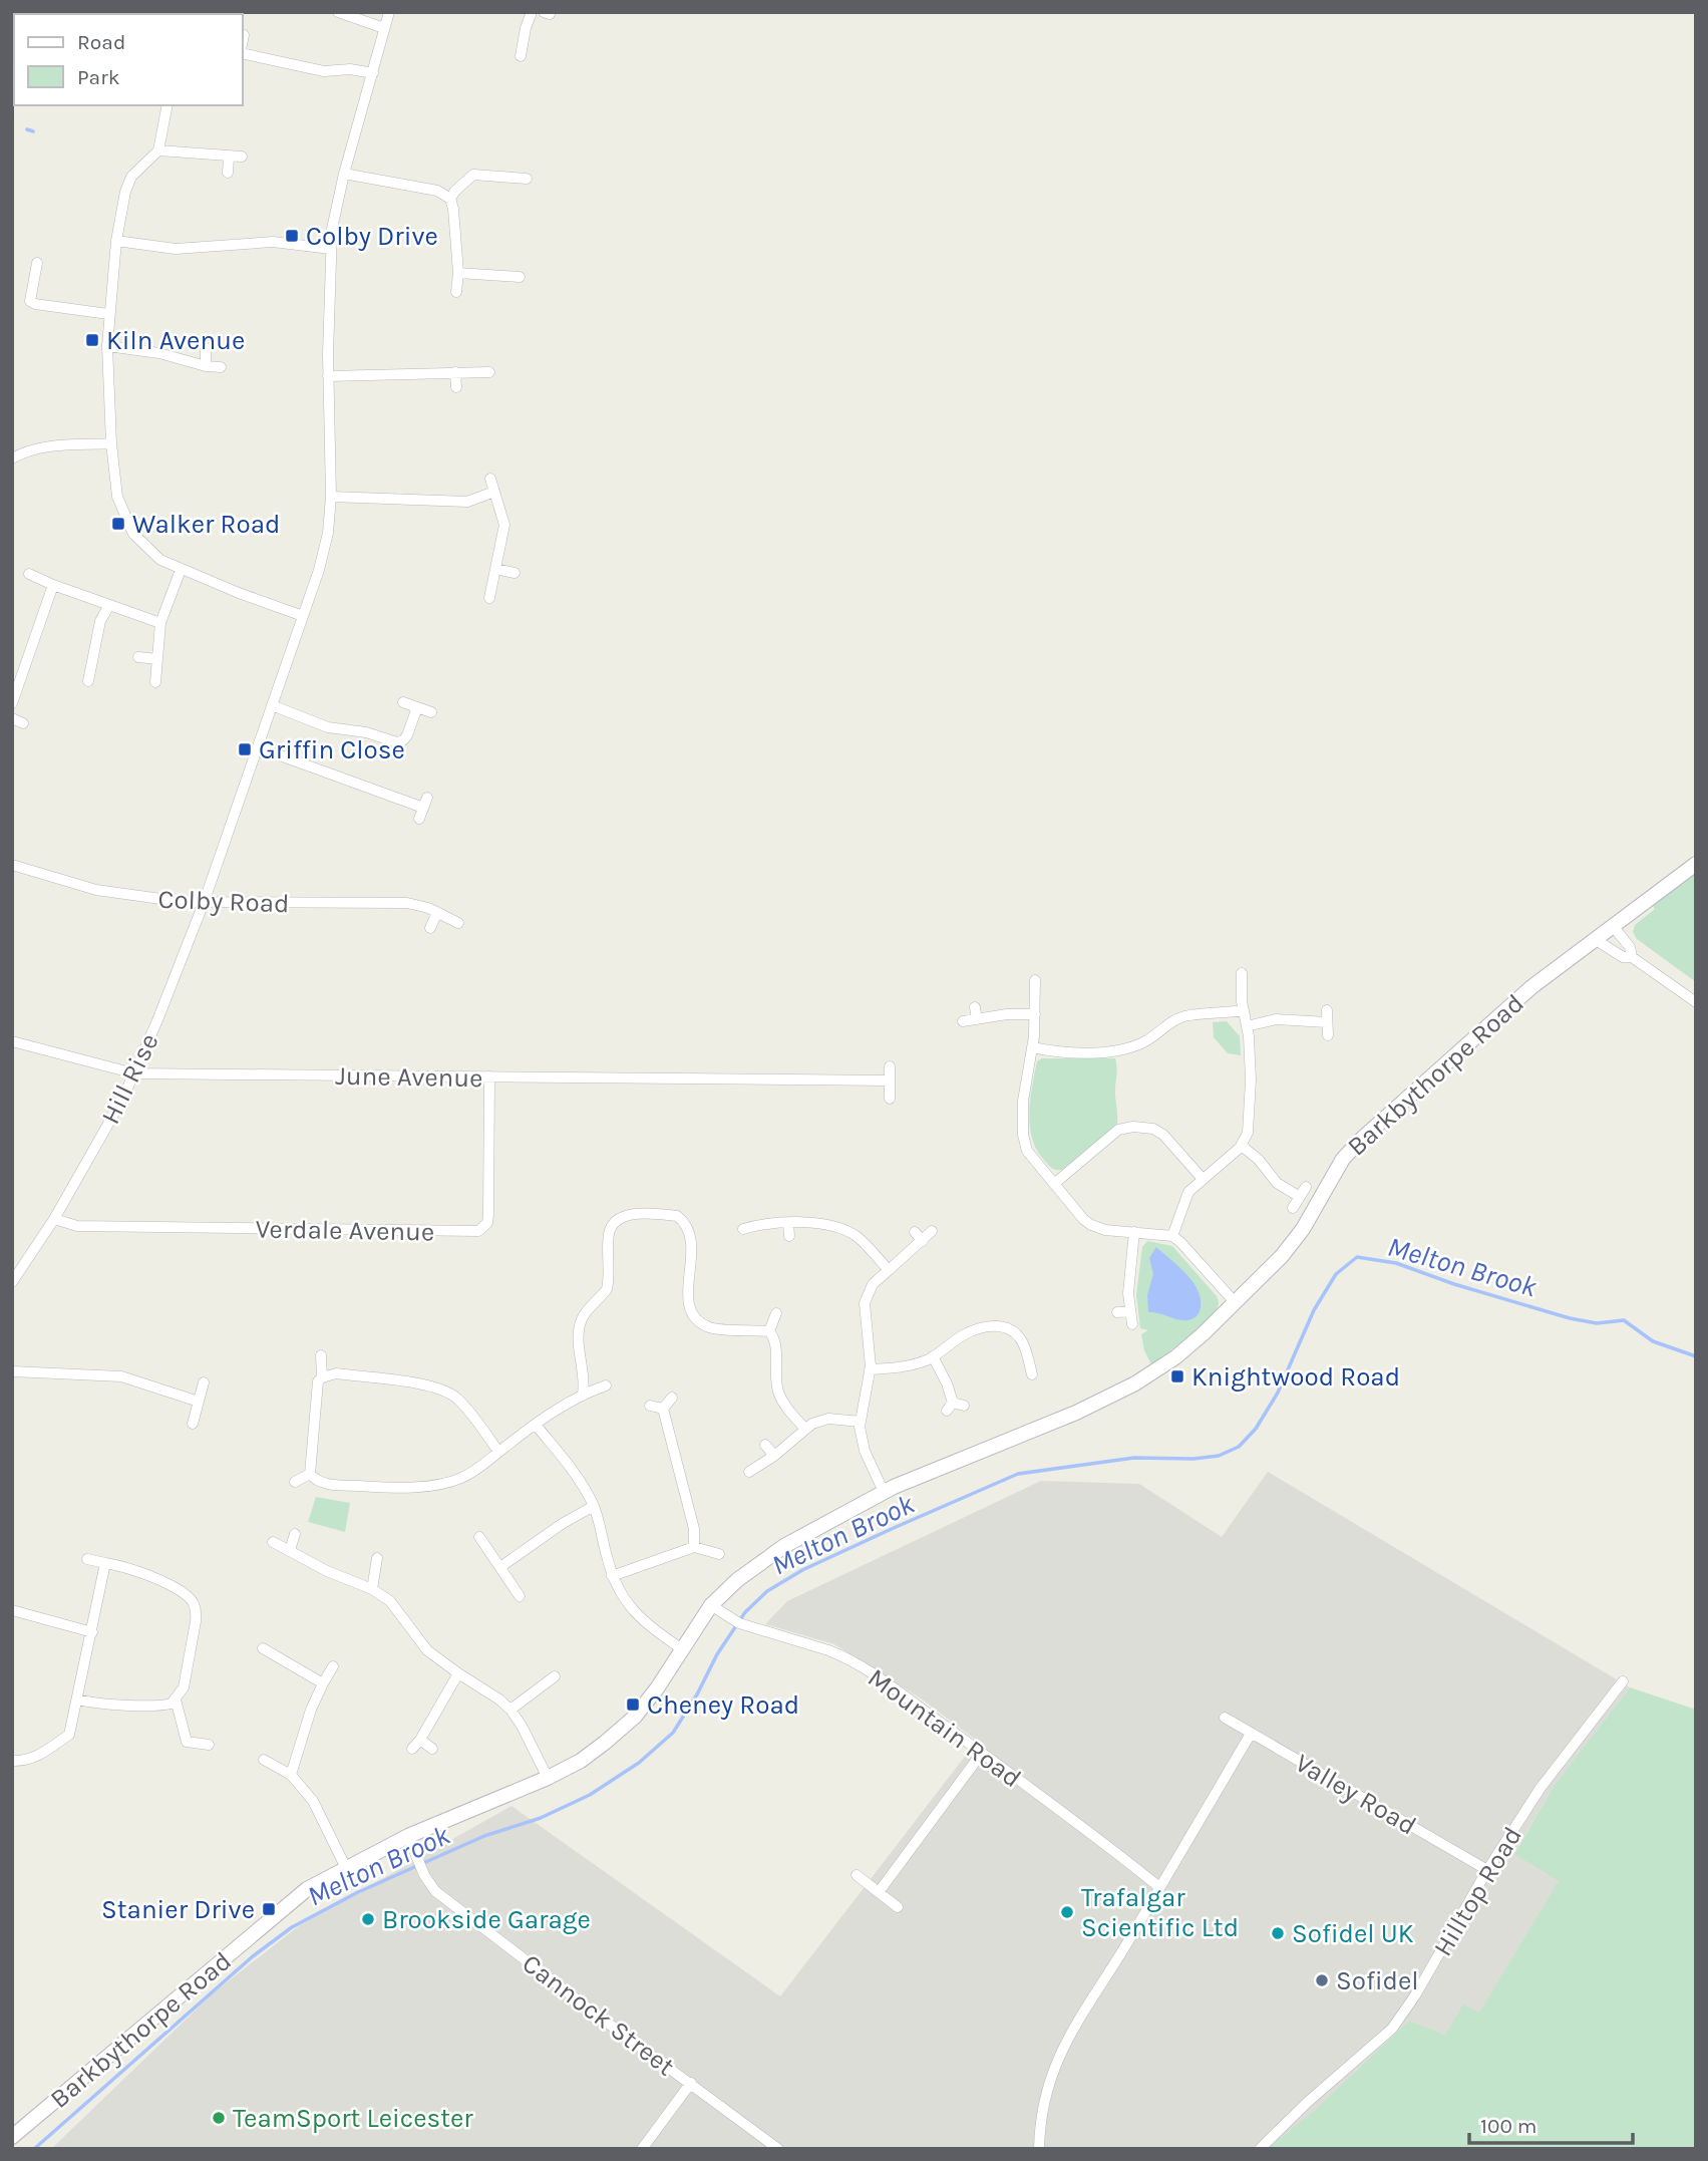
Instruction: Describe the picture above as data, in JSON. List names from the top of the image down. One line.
{"streets":{"street":["Colby Road","Barkbythorpe Road","June Avenue","Hill Rise","Verdale Avenue","Mountain Road","Valley Road","Hilltop Road","Cannock Street"]},"crossings":[["Colby Road","Hill Rise"],["Barkbythorpe Road","Mountain Road"],["Barkbythorpe Road","Cannock Street"],["June Avenue","Hill Rise"],["June Avenue","Verdale Avenue"],["Hill Rise","Verdale Avenue"],["Valley Road","Hilltop Road"]],"water":["Melton Brook"],"places":{"transit":["Colby Drive","Kiln Avenue","Walker Road","Griffin Close","Knightwood Road","Cheney Road","Stanier Drive"],"other":["Trafalgar Scientific Ltd","Brookside Garage","Sofidel UK","Sofidel","TeamSport Leicester"]},"legend":["Road","Park"],"scale_bar":"100 m"}
